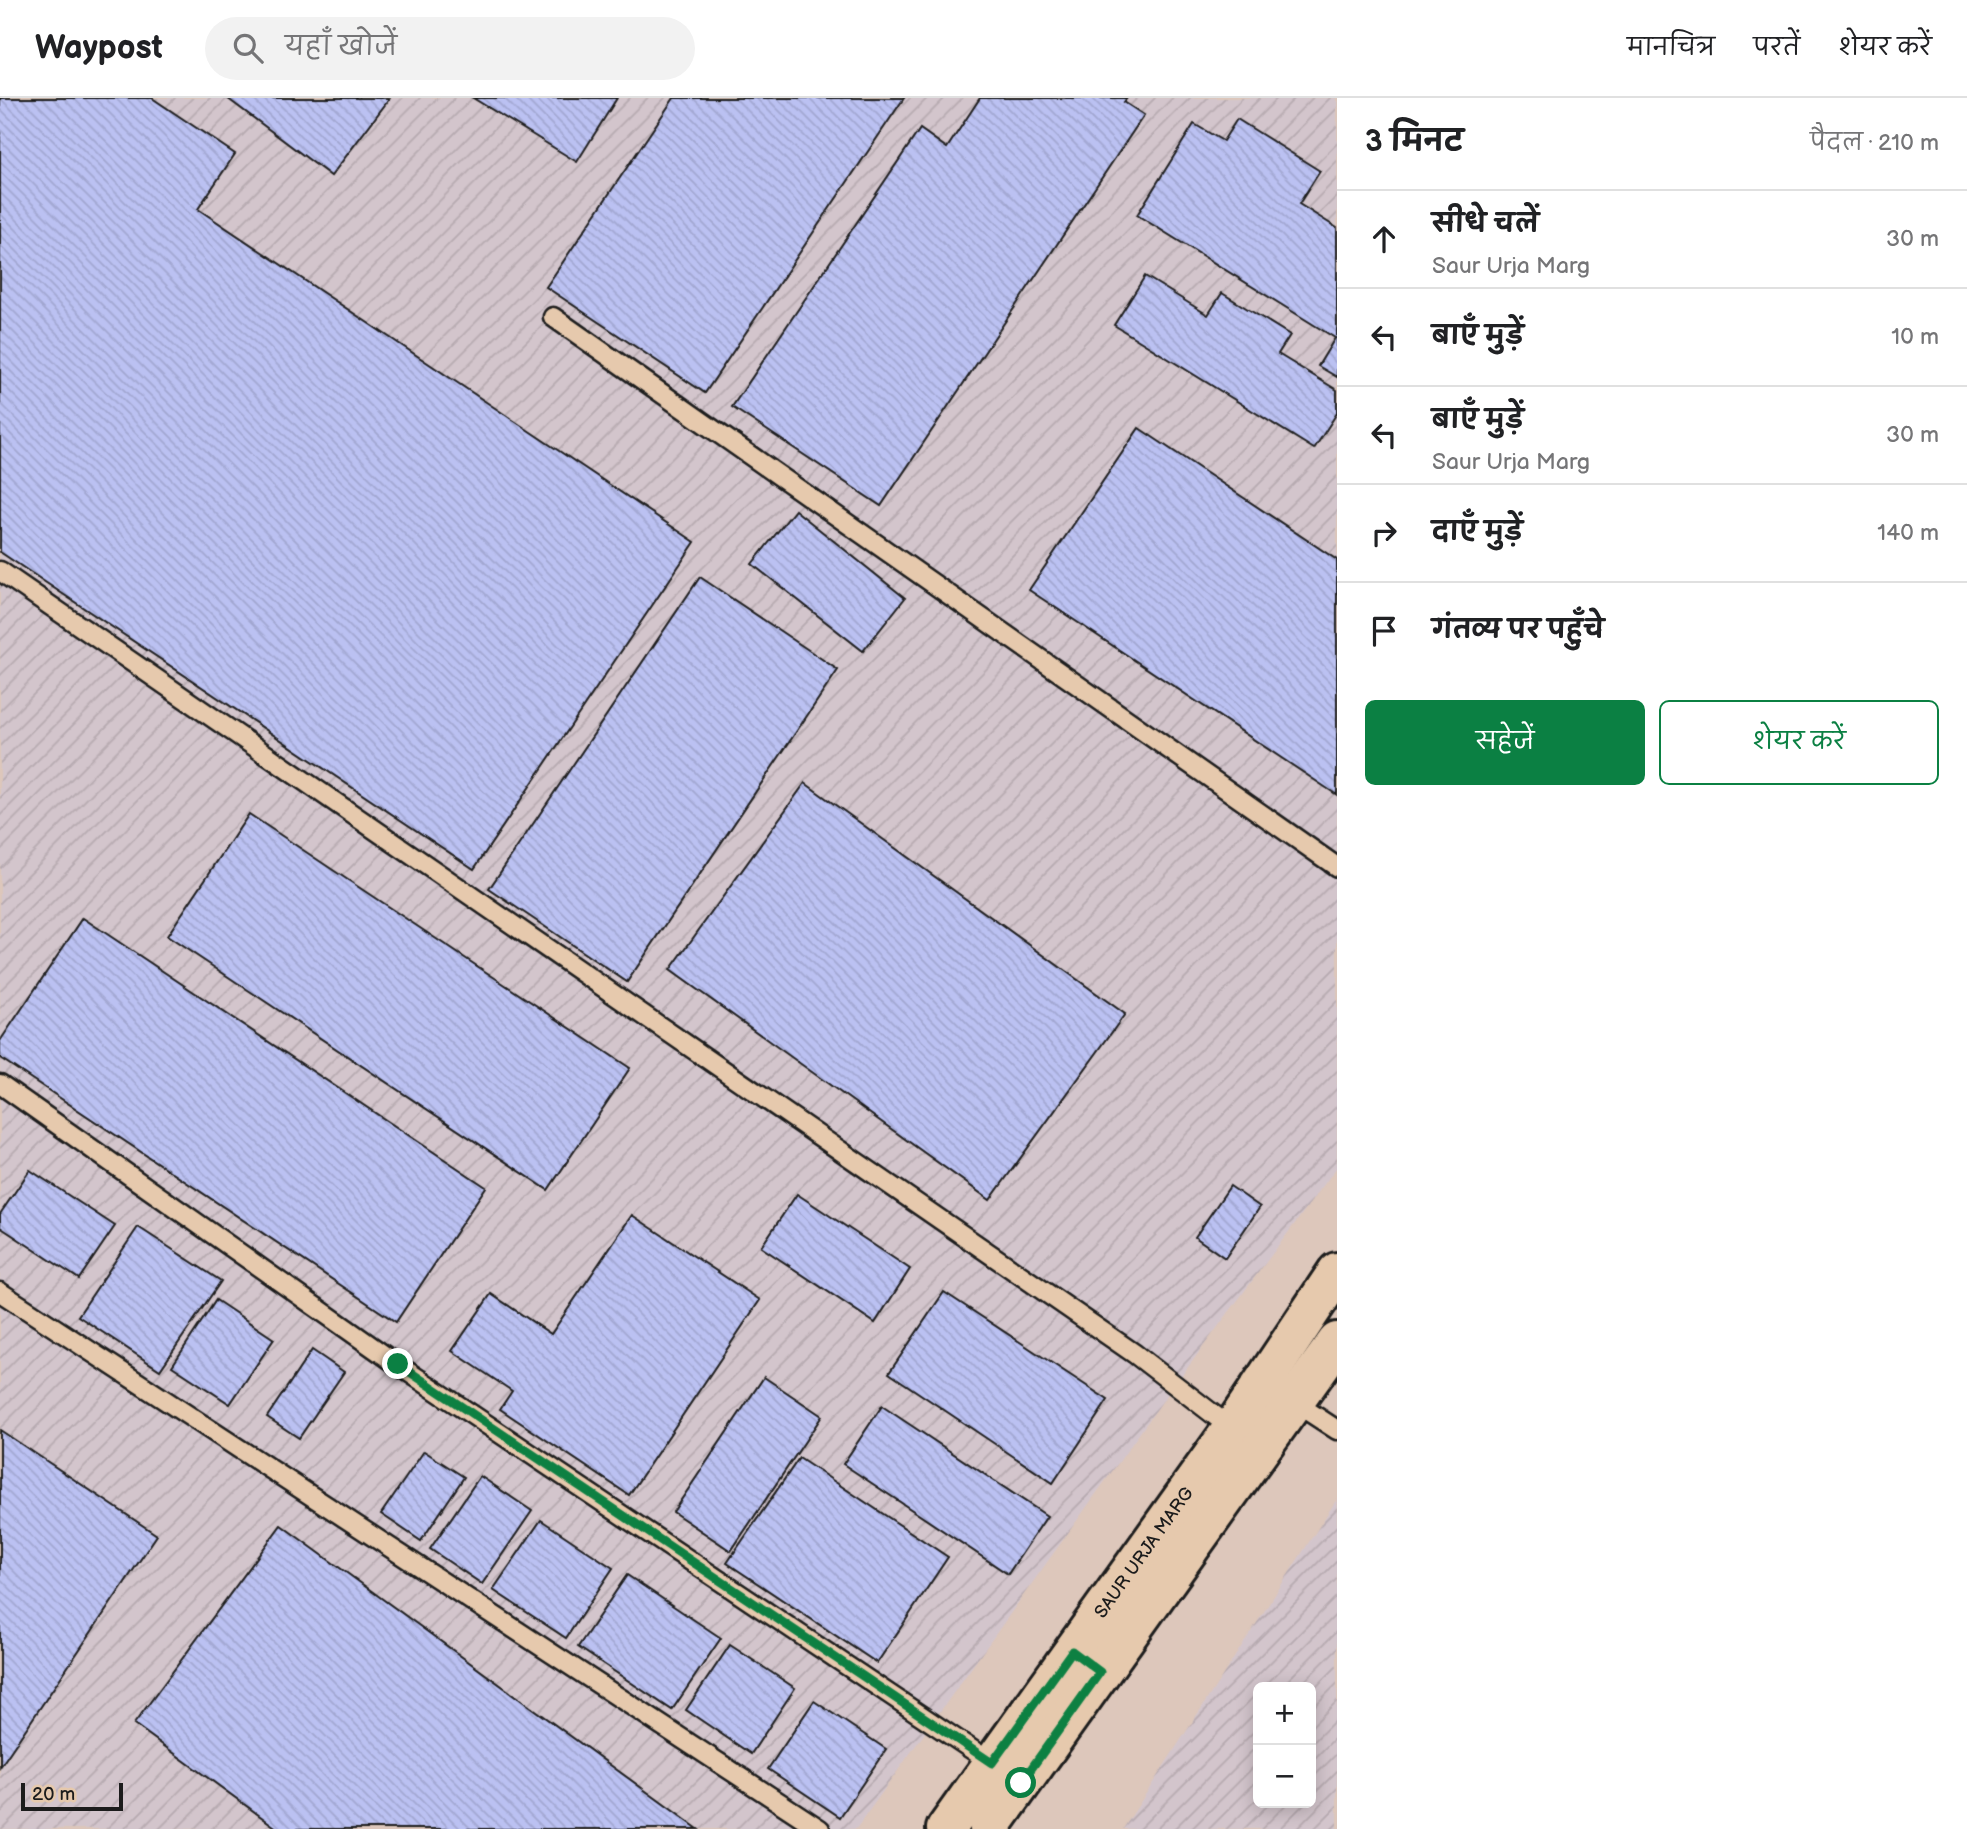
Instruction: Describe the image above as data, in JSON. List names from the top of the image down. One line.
{"streets":{"street":["SAUR URJA MARG"]},"scale_bar":"20 m","page":{"header":"Waypost","search":"यहाँ खोजें","nav":["मानचित्र","परतें","शेयर करें"],"heading":["3 मिनट","पैदल · 210 m"],"list":[["सीधे चलें","Saur Urja Marg","30 m"],["बाएँ मुड़ें","10 m"],["बाएँ मुड़ें","Saur Urja Marg","30 m"],["दाएँ मुड़ें","140 m"],"गंतव्य पर पहुँचे"],"buttons":["सहेजें","शेयर करें"],"map_buttons":["+","−"],"scale":"20 m"}}
